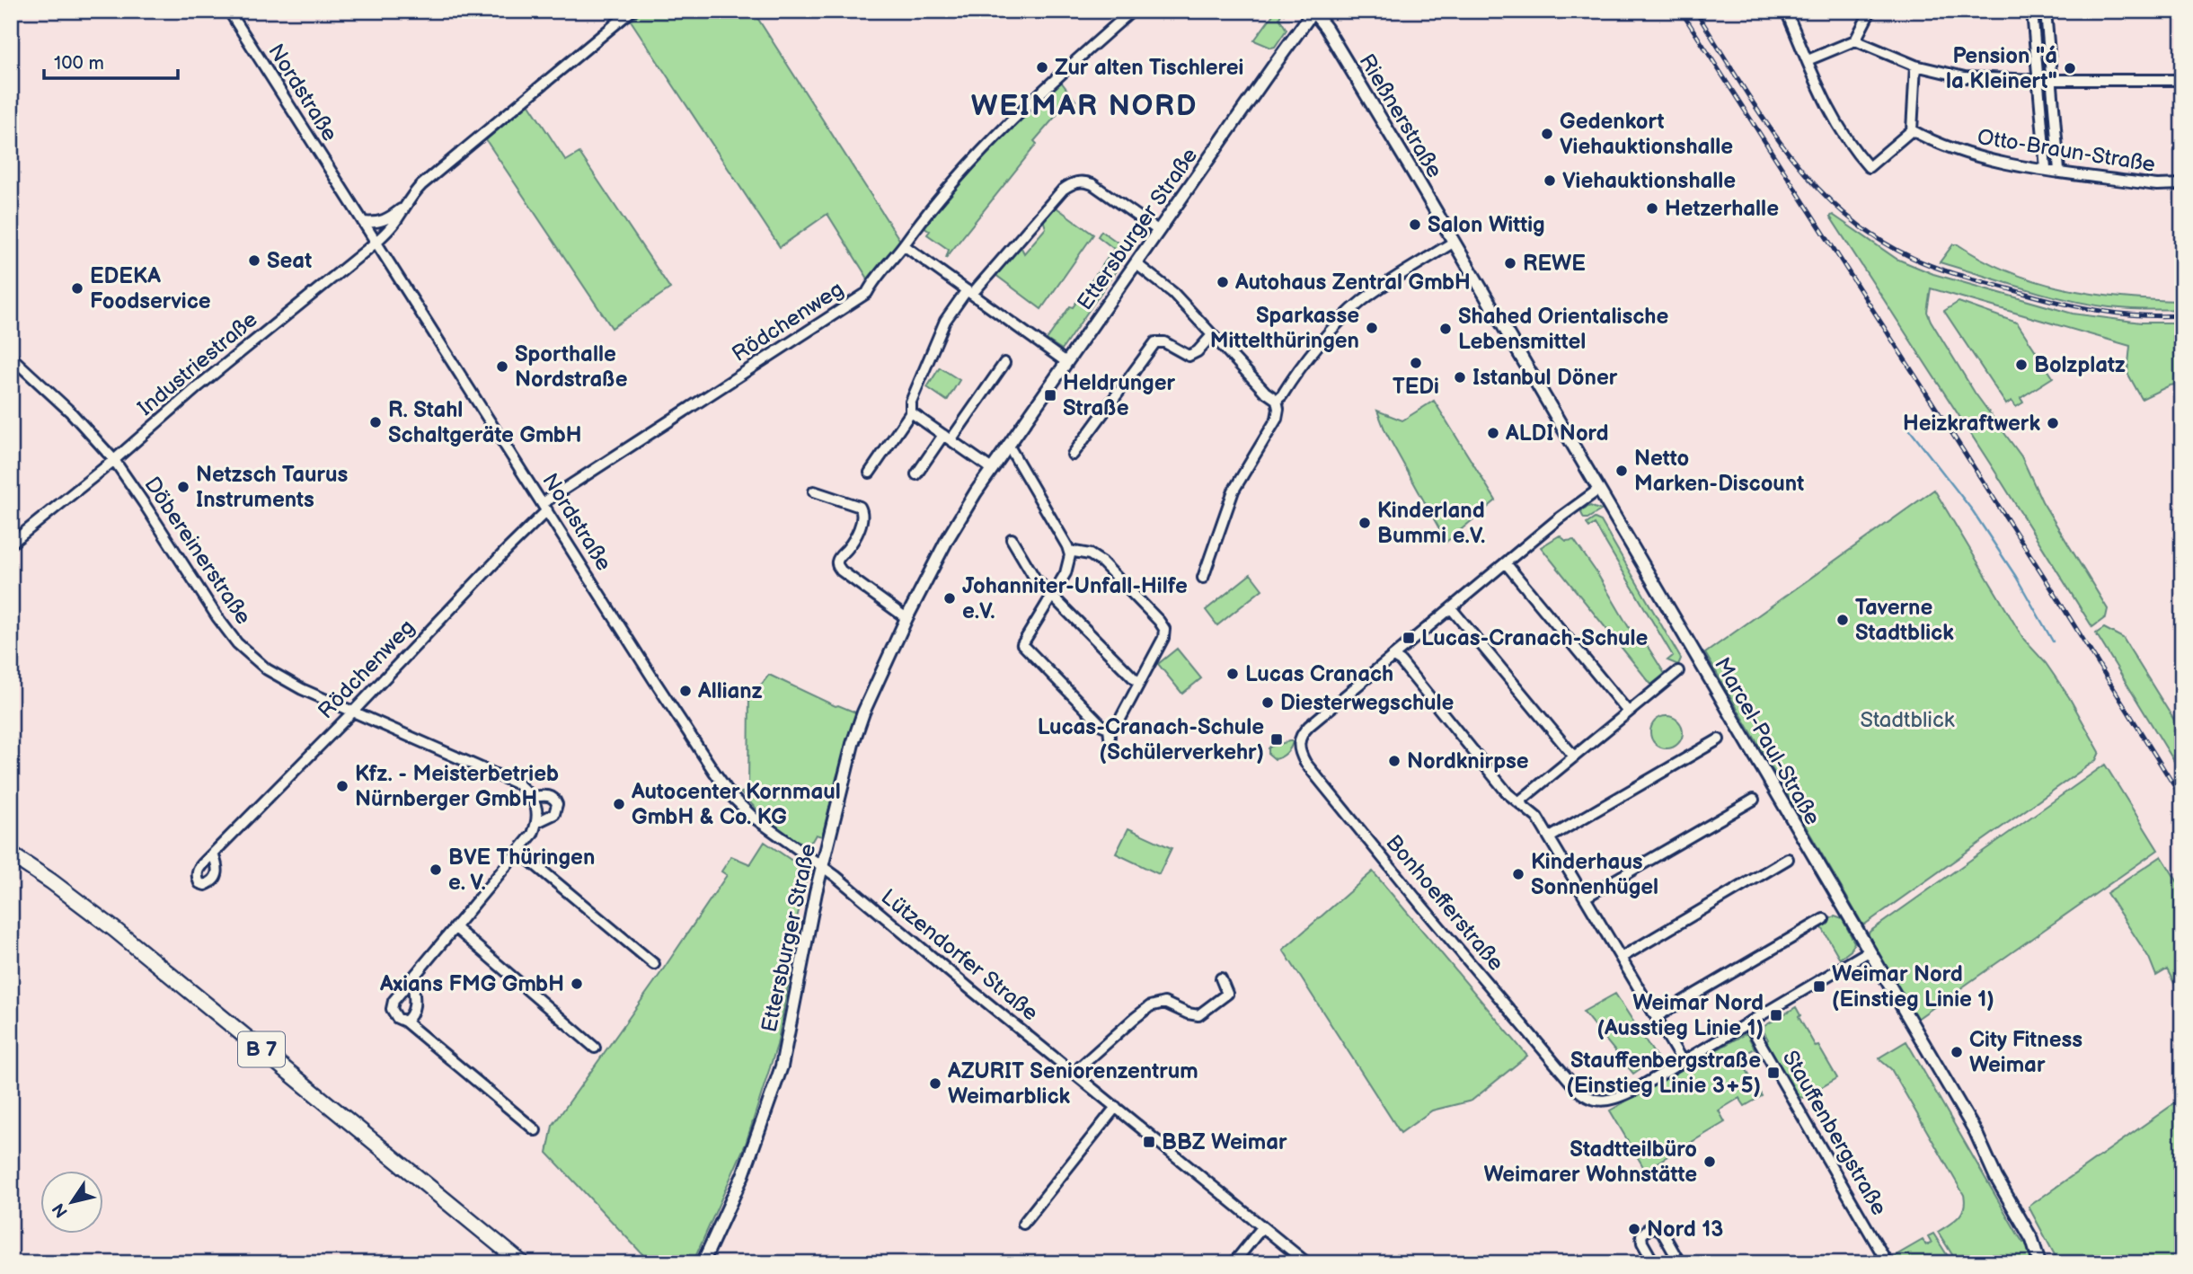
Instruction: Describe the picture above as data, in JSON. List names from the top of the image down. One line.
{"streets":{"main road":["B 7"],"street":["Nordstraße","Rießnerstraße","Otto-Braun-Straße","Ettersburger Straße","Rödchenweg","Industriestraße","Döbereinerstraße","Marcel-Paul-Straße","Bonhoefferstraße","Lützendorfer Straße","Stauffenbergstraße"]},"crossings":[["Nordstraße","Ettersburger Straße"],["Nordstraße","Rödchenweg"],["Nordstraße","Industriestraße"],["Nordstraße","Lützendorfer Straße"],["Rießnerstraße","Ettersburger Straße"],["Rießnerstraße","Marcel-Paul-Straße"],["Ettersburger Straße","Lützendorfer Straße"],["Rödchenweg","Döbereinerstraße"],["Industriestraße","Döbereinerstraße"],["Marcel-Paul-Straße","Bonhoefferstraße"],["Bonhoefferstraße","Stauffenbergstraße"]],"districts":["WEIMAR NORD"],"parks":["Stadtblick"],"places":{"other":["Zur alten Tischlerei","Pension \"á la Kleinert\"","Gedenkort Viehauktionshalle","Viehauktionshalle","Hetzerhalle","Salon Wittig","Seat","REWE","Autohaus Zentral GmbH","EDEKA Foodservice","Sparkasse Mittelthüringen","Shahed Orientalische Lebensmittel","TEDi","Bolzplatz","Sporthalle Nordstraße","Istanbul Döner","R. Stahl Schaltgeräte GmbH","Heizkraftwerk","ALDI Nord","Netto Marken-Discount","Netzsch Taurus Instruments","Kinderland Bummi e.V.","Johanniter-Unfall-Hilfe e.V.","Taverne Stadtblick","Lucas Cranach","Allianz","Diesterwegschule","Nordknirpse","Kfz. - Meisterbetrieb Nürnberger GmbH","Autocenter Kornmaul GmbH & Co. KG","BVE Thüringen e. V.","Kinderhaus Sonnenhügel","Axians FMG GmbH","City Fitness Weimar","AZURIT Seniorenzentrum Weimarblick","Stadtteilbüro Weimarer Wohnstätte","Nord 13"],"transit":["Heldrunger Straße","Lucas-Cranach-Schule","Lucas-Cranach-Schule (Schülerverkehr)","Weimar Nord (Einstieg Linie 1)","Weimar Nord (Ausstieg Linie 1)","Stauffenbergstraße (Einstieg Linie 3+5)","BBZ Weimar"]},"scale_bar":"100 m","north":"bottom left"}
